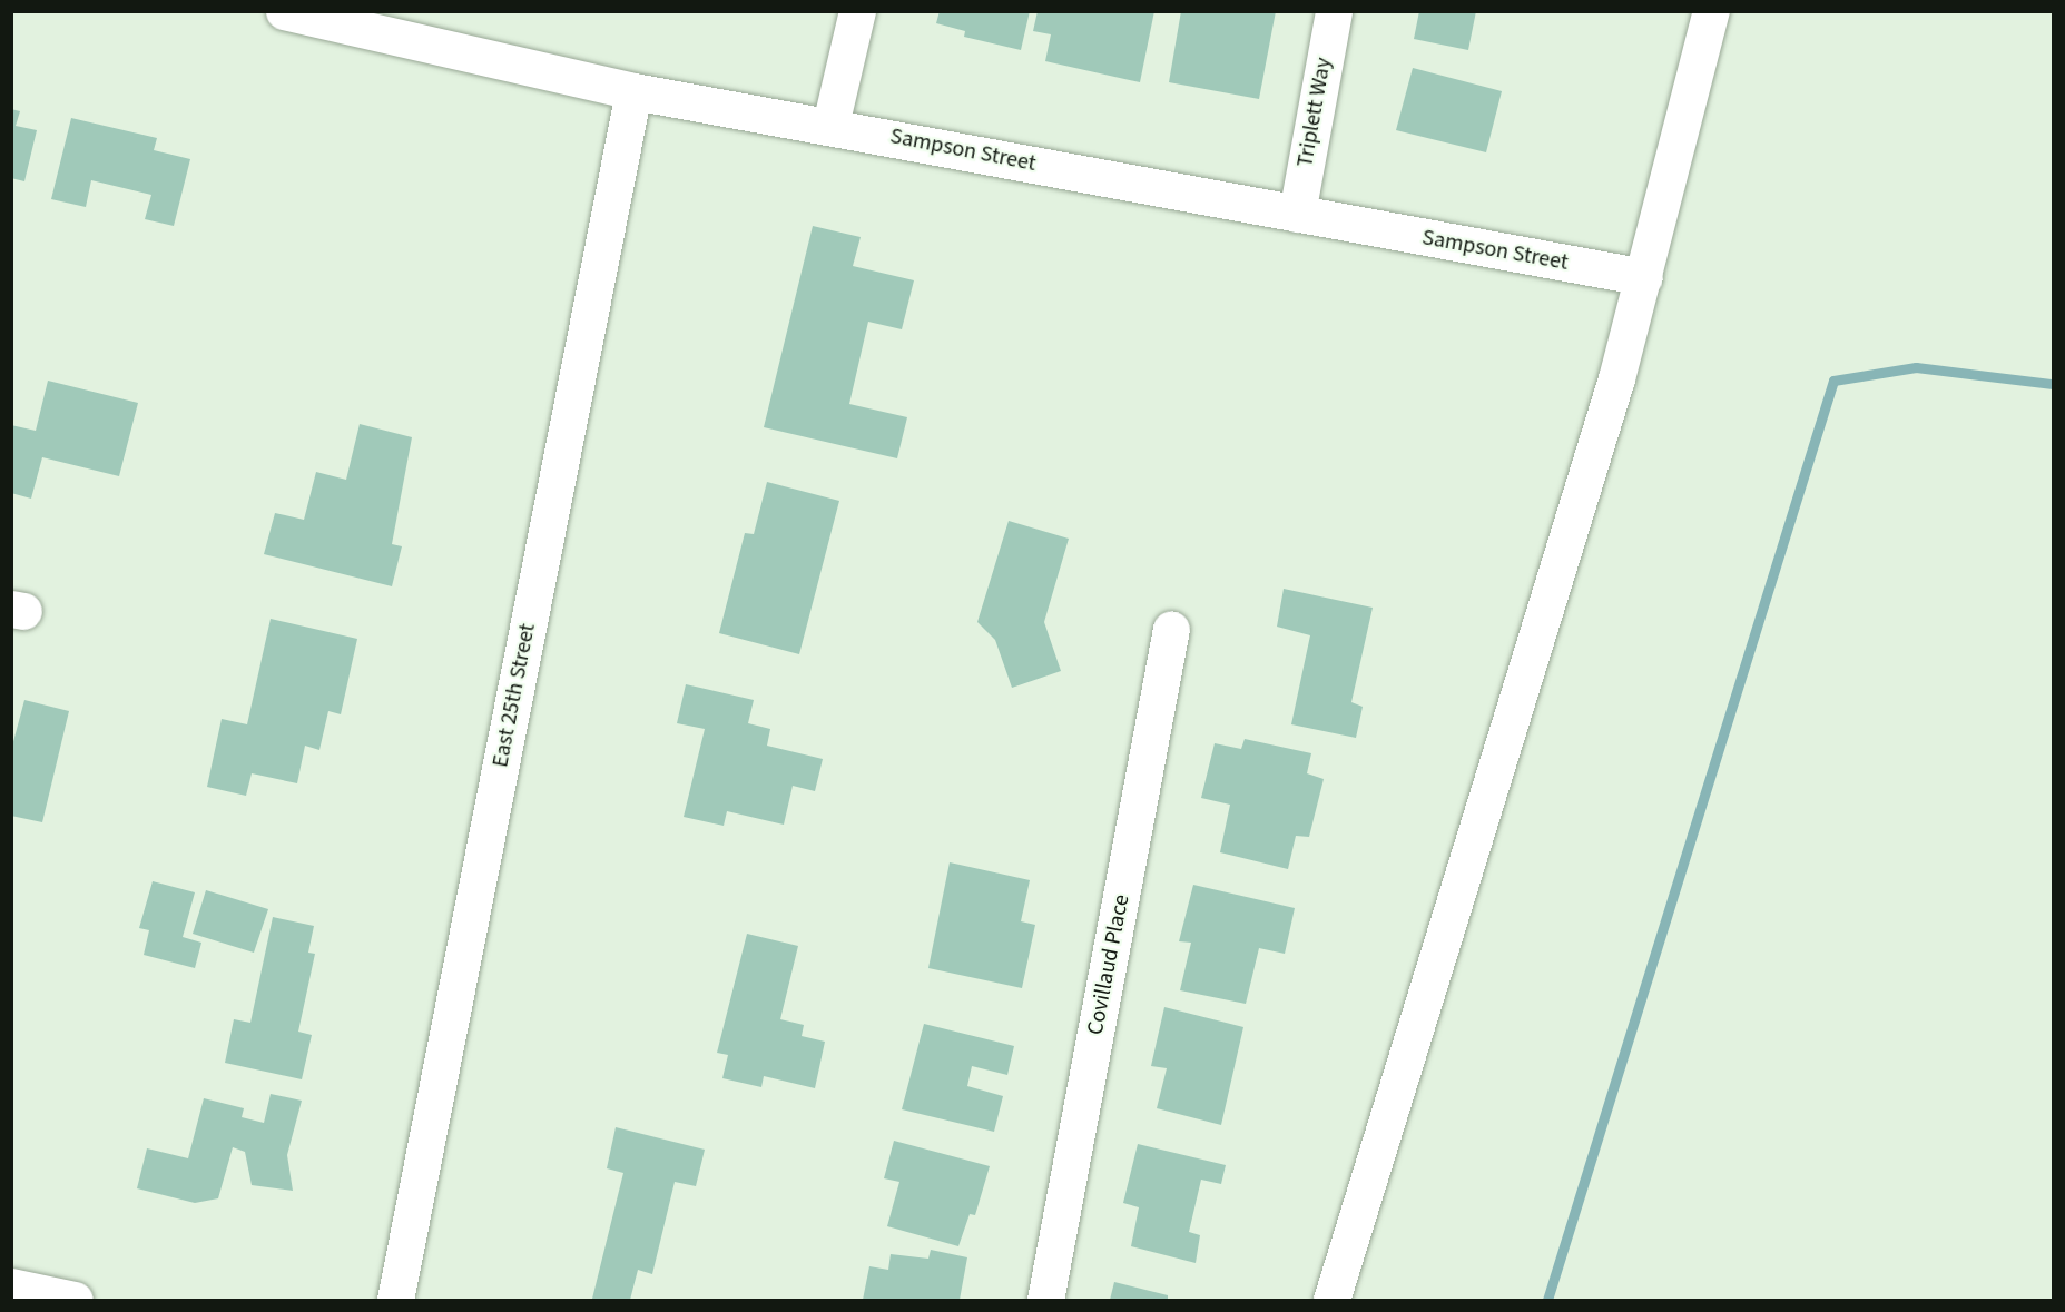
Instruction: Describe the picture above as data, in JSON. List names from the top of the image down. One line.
{"streets":{"street":["Triplett Way","Sampson Street","East 25th Street","Covillaud Place"]},"crossings":[["Triplett Way","Sampson Street"],["Sampson Street","East 25th Street"]]}
